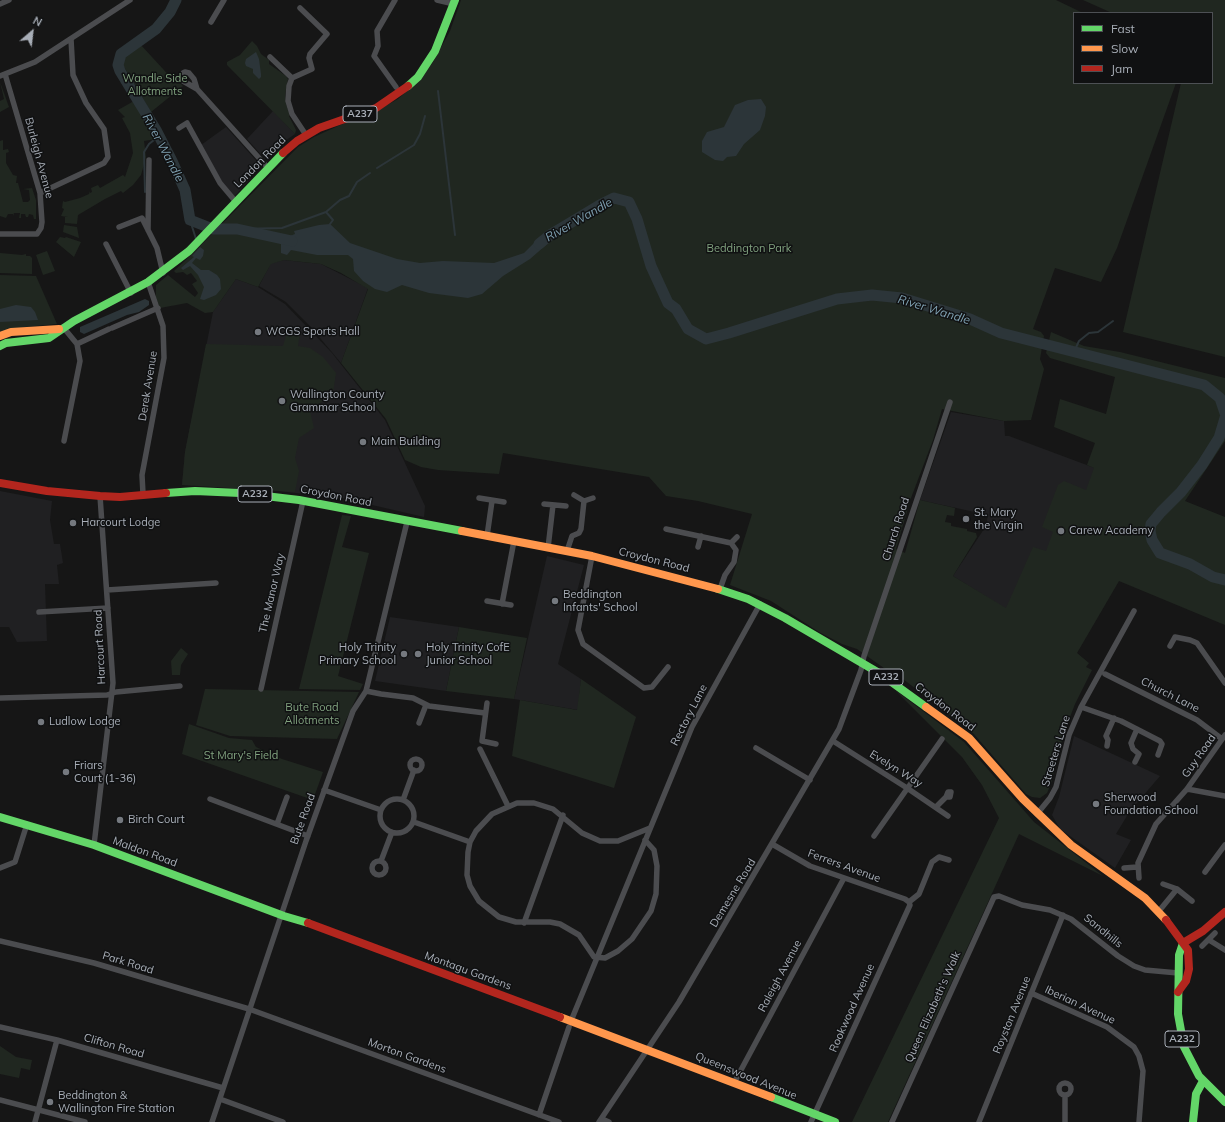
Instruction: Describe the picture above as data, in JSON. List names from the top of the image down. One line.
{"streets":{"main road":["A237","London Road","A232","Croydon Road","Maldon Road","Montagu Gardens","Queenswood Avenue"],"street":["Burleigh Avenue","Derek Avenue","Church Road","The Manor Way","Harcourt Road","Church Lane","Rectory Lane","Streeters Lane","Guy Road","Evelyn Way","Bute Road","Ferrers Avenue","Demesne Road","Sandhills","Park Road","Raleigh Avenue","Iberian Avenue","Queen Elizabeth's Walk","Rookwood Avenue","Royston Avenue","Clifton Road","Morton Gardens"]},"crossings":[["London Road","Derek Avenue"],["Derek Avenue","Croydon Road"],["Croydon Road","Church Road"],["Croydon Road","The Manor Way"],["Croydon Road","Harcourt Road"],["Croydon Road","Rectory Lane"],["Croydon Road","Streeters Lane"],["Croydon Road","Bute Road"],["Croydon Road","Demesne Road"],["Croydon Road","Sandhills"],["Church Road","Demesne Road"],["Harcourt Road","Maldon Road"],["Church Lane","Streeters Lane"],["Church Lane","Guy Road"],["Rectory Lane","Montagu Gardens"],["Rectory Lane","Morton Gardens"],["Evelyn Way","Demesne Road"],["Bute Road","Maldon Road"],["Bute Road","Park Road"],["Bute Road","Montagu Gardens"],["Bute Road","Clifton Road"],["Bute Road","Morton Gardens"],["Maldon Road","Montagu Gardens"],["Ferrers Avenue","Demesne Road"],["Ferrers Avenue","Raleigh Avenue"],["Ferrers Avenue","Rookwood Avenue"],["Demesne Road","Montagu Gardens"],["Demesne Road","Queenswood Avenue"],["Sandhills","Queen Elizabeth's Walk"],["Sandhills","Royston Avenue"],["Park Road","Morton Gardens"],["Montagu Gardens","Queenswood Avenue"],["Raleigh Avenue","Queenswood Avenue"],["Iberian Avenue","Royston Avenue"],["Rookwood Avenue","Queenswood Avenue"]],"water":["River Wandle"],"parks":["Wandle Side Allotments","Beddington Park","Bute Road Allotments","St Mary's Field"],"places":["WCGS Sports Hall","Wallington County Grammar School","Main Building","St. Mary the Virgin","Harcourt Lodge","Carew Academy","Beddington Infants' School","Holy Trinity Primary School","Holy Trinity CofE Junior School","Ludlow Lodge","Friars Court (1-36)","Sherwood Foundation School","Birch Court","Beddington & Wallington Fire Station"],"legend":["Fast","Slow","Jam"],"north":"top right"}
